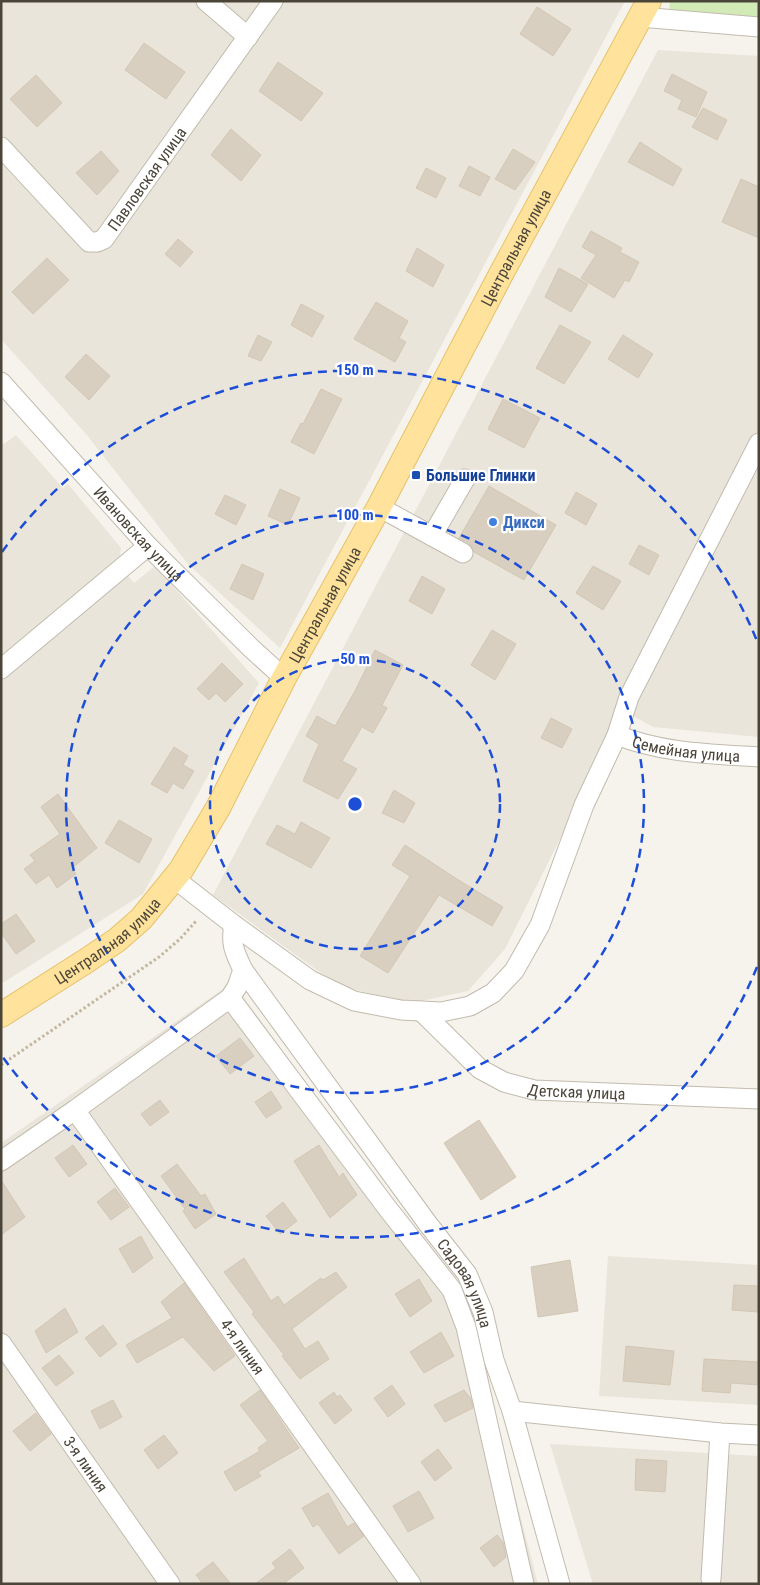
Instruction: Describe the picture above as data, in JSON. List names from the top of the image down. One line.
{"streets":{"main road":["Центральная улица"],"street":["Павловская улица","Ивановская улица","Семейная улица","Детская улица","Садовая улица","4-я линия","3-я линия"]},"crossings":[["Центральная улица","Ивановская улица"]],"places":{"transit":["Большие Глинки"],"other":["Дикси"]},"rings":["150 m","100 m","50 m"]}
